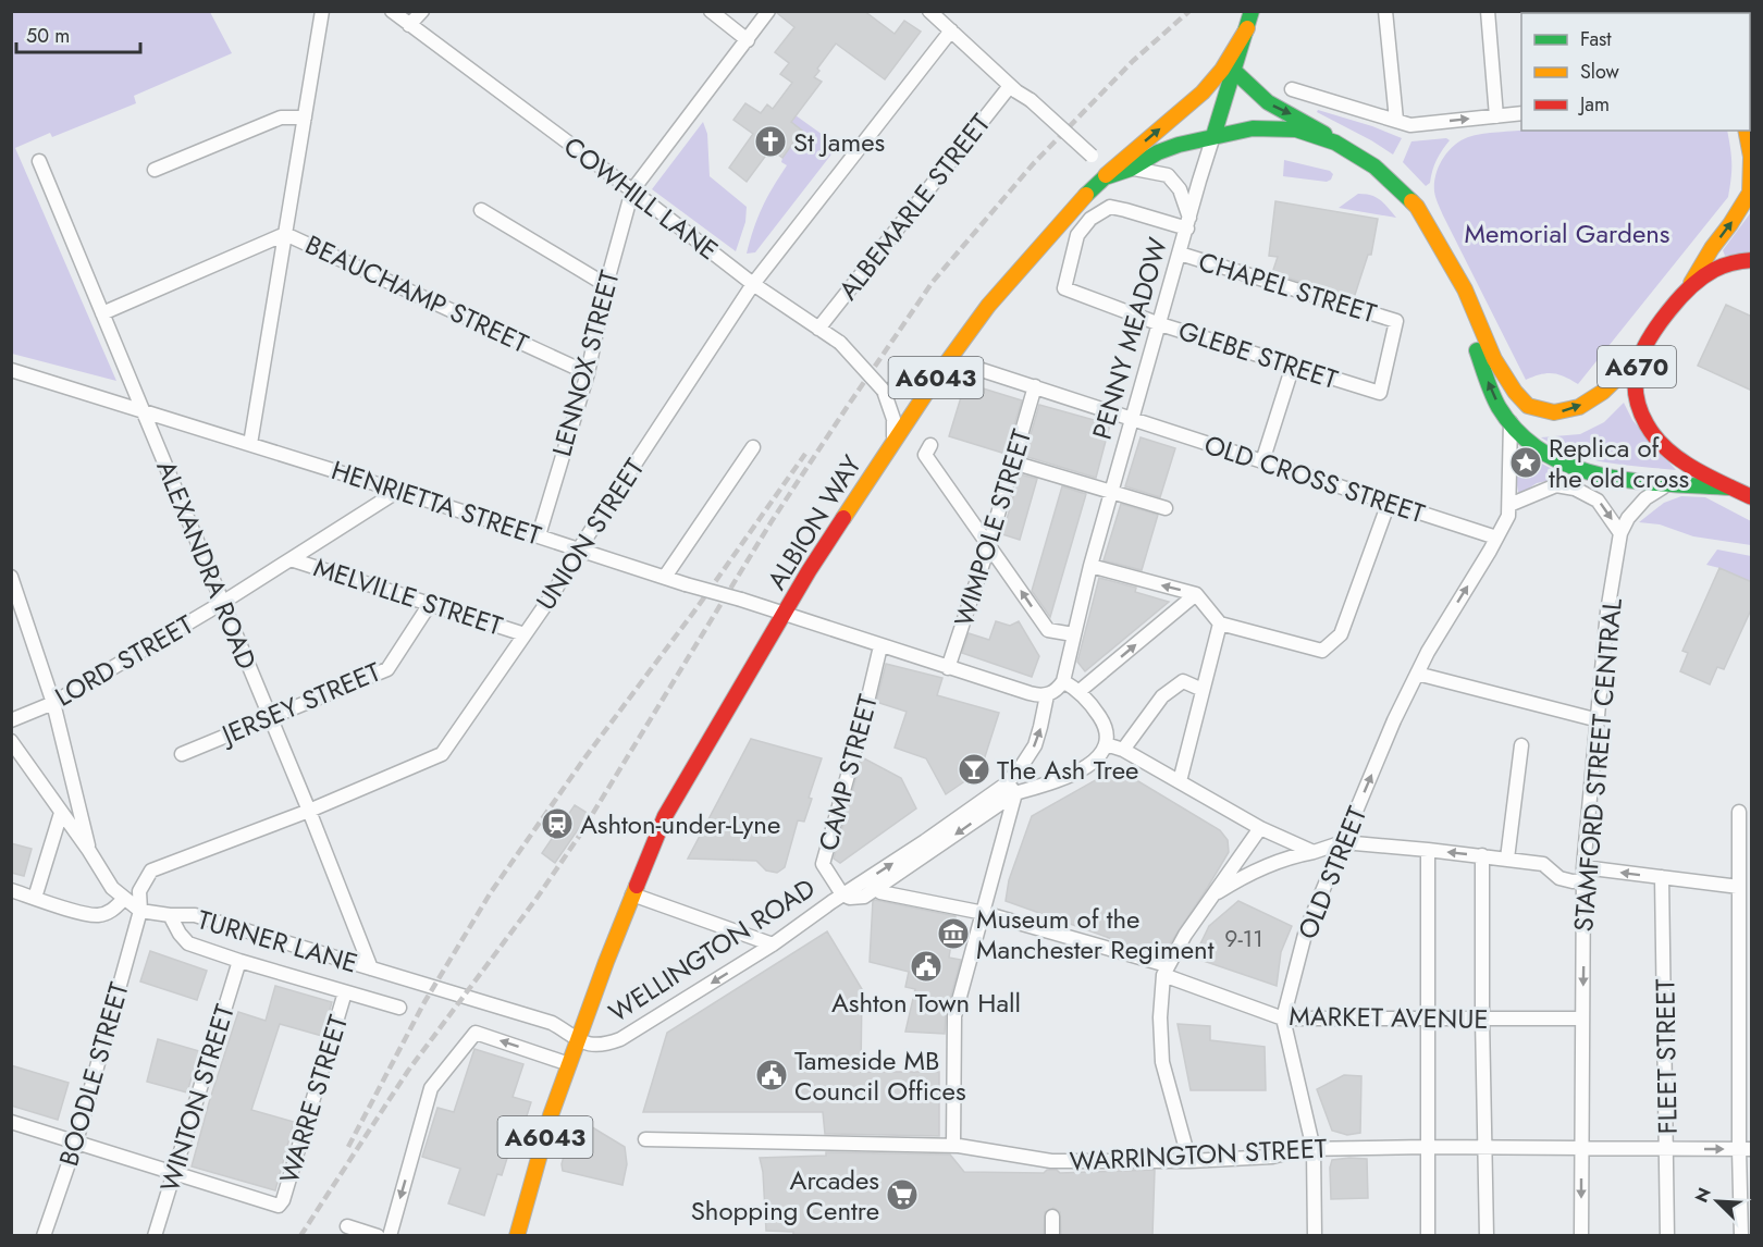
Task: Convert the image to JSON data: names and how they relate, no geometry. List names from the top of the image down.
{
  "streets": {
    "main road": [
      "PENNY MEADOW",
      "A670",
      "A6043",
      "ALBION WAY"
    ],
    "street": [
      "COWHILL LANE",
      "ALBEMARLE STREET",
      "CHAPEL STREET",
      "BEAUCHAMP STREET",
      "GLEBE STREET",
      "LENNOX STREET",
      "OLD CROSS STREET",
      "HENRIETTA STREET",
      "WIMPOLE STREET",
      "UNION STREET",
      "ALEXANDRA ROAD",
      "MELVILLE STREET",
      "LORD STREET",
      "JERSEY STREET",
      "STAMFORD STREET CENTRAL",
      "CAMP STREET",
      "OLD STREET",
      "TURNER LANE",
      "WELLINGTON ROAD",
      "MARKET AVENUE",
      "FLEET STREET",
      "BOODLE STREET",
      "WINTON STREET",
      "WARRE STREET",
      "WARRINGTON STREET"
    ]
  },
  "crossings": [
    ["COWHILL LANE", "ALBEMARLE STREET"],
    ["COWHILL LANE", "LENNOX STREET"],
    ["COWHILL LANE", "ALBION WAY"],
    ["COWHILL LANE", "UNION STREET"],
    ["CHAPEL STREET", "PENNY MEADOW"],
    ["CHAPEL STREET", "GLEBE STREET"],
    ["BEAUCHAMP STREET", "LENNOX STREET"],
    ["BEAUCHAMP STREET", "ALEXANDRA ROAD"],
    ["PENNY MEADOW", "GLEBE STREET"],
    ["PENNY MEADOW", "A670"],
    ["PENNY MEADOW", "OLD CROSS STREET"],
    ["PENNY MEADOW", "ALBION WAY"],
    ["LENNOX STREET", "HENRIETTA STREET"],
    ["A670", "ALBION WAY"],
    ["A670", "STAMFORD STREET CENTRAL"],
    ["A6043", "ALBION WAY"],
    ["A6043", "TURNER LANE"],
    ["A6043", "WELLINGTON ROAD"],
    ["OLD CROSS STREET", "WIMPOLE STREET"],
    ["OLD CROSS STREET", "OLD STREET"],
    ["HENRIETTA STREET", "ALBION WAY"],
    ["HENRIETTA STREET", "WIMPOLE STREET"],
    ["HENRIETTA STREET", "UNION STREET"],
    ["HENRIETTA STREET", "ALEXANDRA ROAD"],
    ["HENRIETTA STREET", "LORD STREET"],
    ["HENRIETTA STREET", "CAMP STREET"],
    ["HENRIETTA STREET", "WELLINGTON ROAD"],
    ["ALBION WAY", "TURNER LANE"],
    ["ALBION WAY", "WELLINGTON ROAD"],
    ["UNION STREET", "ALEXANDRA ROAD"],
    ["UNION STREET", "MELVILLE STREET"],
    ["UNION STREET", "TURNER LANE"],
    ["UNION STREET", "BOODLE STREET"],
    ["ALEXANDRA ROAD", "LORD STREET"],
    ["ALEXANDRA ROAD", "JERSEY STREET"],
    ["ALEXANDRA ROAD", "TURNER LANE"],
    ["MELVILLE STREET", "LORD STREET"],
    ["MELVILLE STREET", "JERSEY STREET"],
    ["STAMFORD STREET CENTRAL", "MARKET AVENUE"],
    ["STAMFORD STREET CENTRAL", "WARRINGTON STREET"],
    ["CAMP STREET", "WELLINGTON ROAD"],
    ["OLD STREET", "MARKET AVENUE"],
    ["OLD STREET", "WARRINGTON STREET"],
    ["TURNER LANE", "WELLINGTON ROAD"],
    ["TURNER LANE", "BOODLE STREET"],
    ["WELLINGTON ROAD", "MARKET AVENUE"],
    ["FLEET STREET", "WARRINGTON STREET"],
    ["WINTON STREET", "WARRE STREET"]
  ],
  "one_way": ["OLD STREET"],
  "parks": ["Memorial Gardens"],
  "places": {
    "church": ["St James"],
    "place": ["Replica of the old cross"],
    "bar": ["The Ash Tree"],
    "station": ["Ashton-under-Lyne"],
    "museum": ["Museum of the Manchester Regiment"],
    "public building": ["Ashton Town Hall", "Tameside MB Council Offices"],
    "supermarket": ["Arcades Shopping Centre"]
  },
  "house_numbers": ["9-11"],
  "legend": ["Fast", "Slow", "Jam"],
  "scale_bar": "50 m",
  "north": "top left"
}
